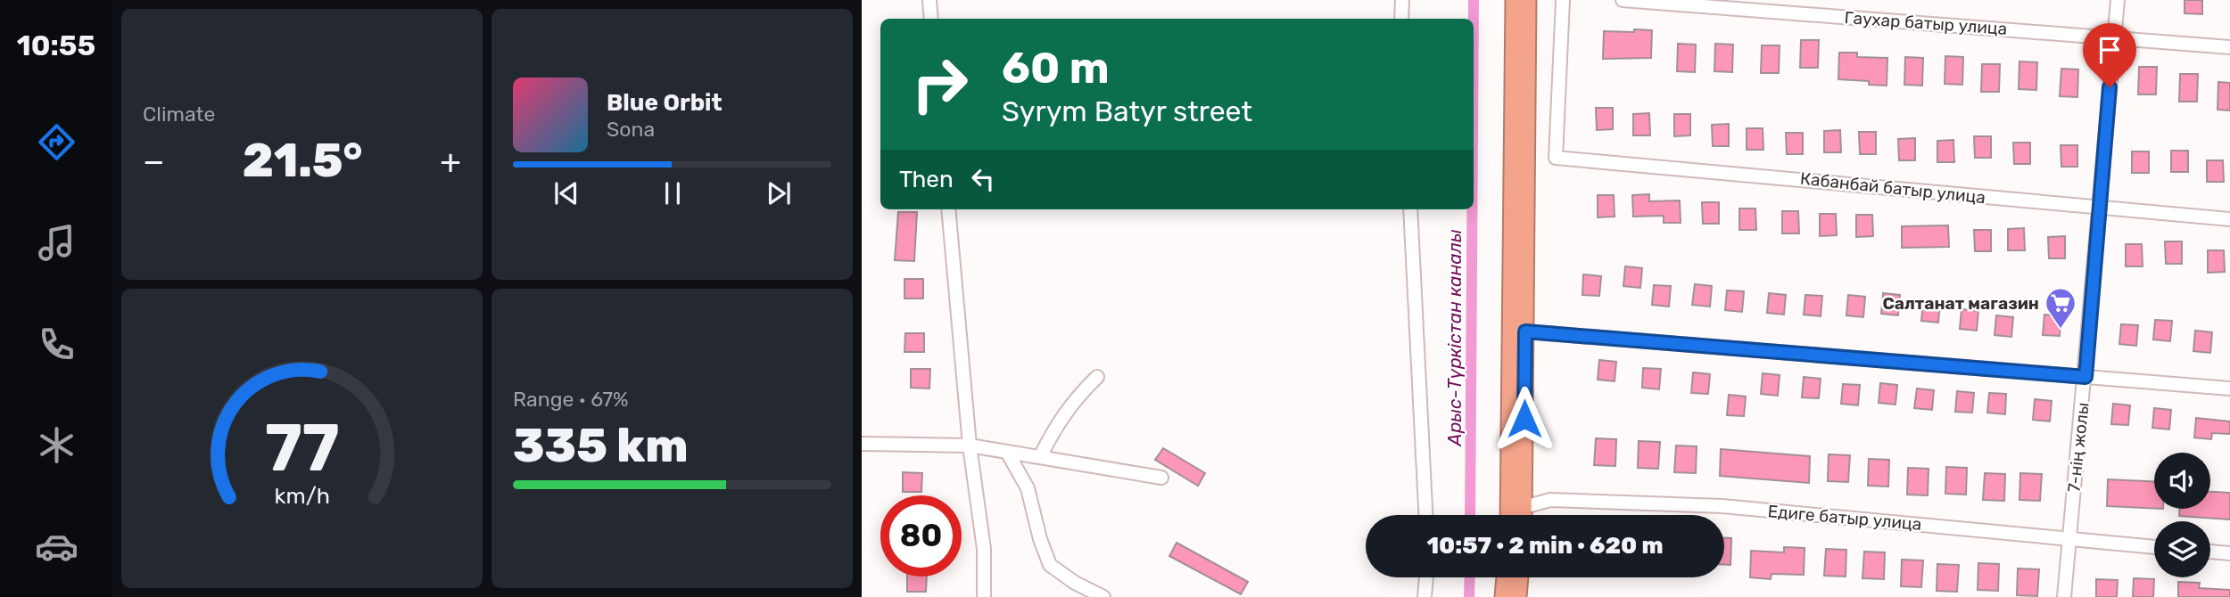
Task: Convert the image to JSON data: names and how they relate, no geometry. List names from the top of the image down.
{
  "streets": {
    "street": [
      "Гаухар батыр улица",
      "Кабанбай батыр улица",
      "7-нің жолы",
      "Едиге батыр улица"
    ]
  },
  "crossings": [
    ["Гаухар батыр улица", "7-нің жолы"],
    ["Кабанбай батыр улица", "7-нің жолы"],
    ["7-нің жолы", "Едиге батыр улица"]
  ],
  "water": ["Арыс-Түркістан каналы"],
  "places": {
    "supermarket": ["Салтанат магазин"]
  },
  "page": {
    "tabs": "10:55",
    "tile": [
      "Climate",
      ["Range · 67%", "335 km"]
    ],
    "turn": ["60 m", "Syrym Batyr street"],
    "song": ["Blue Orbit", "Sona"],
    "heat": ["−", "21.5°", "+"],
    "then": "Then",
    "limit": "80",
    "trip": "10:57 · 2 min · 620 m",
    "gauge": ["77", "km/h"]
  }
}
